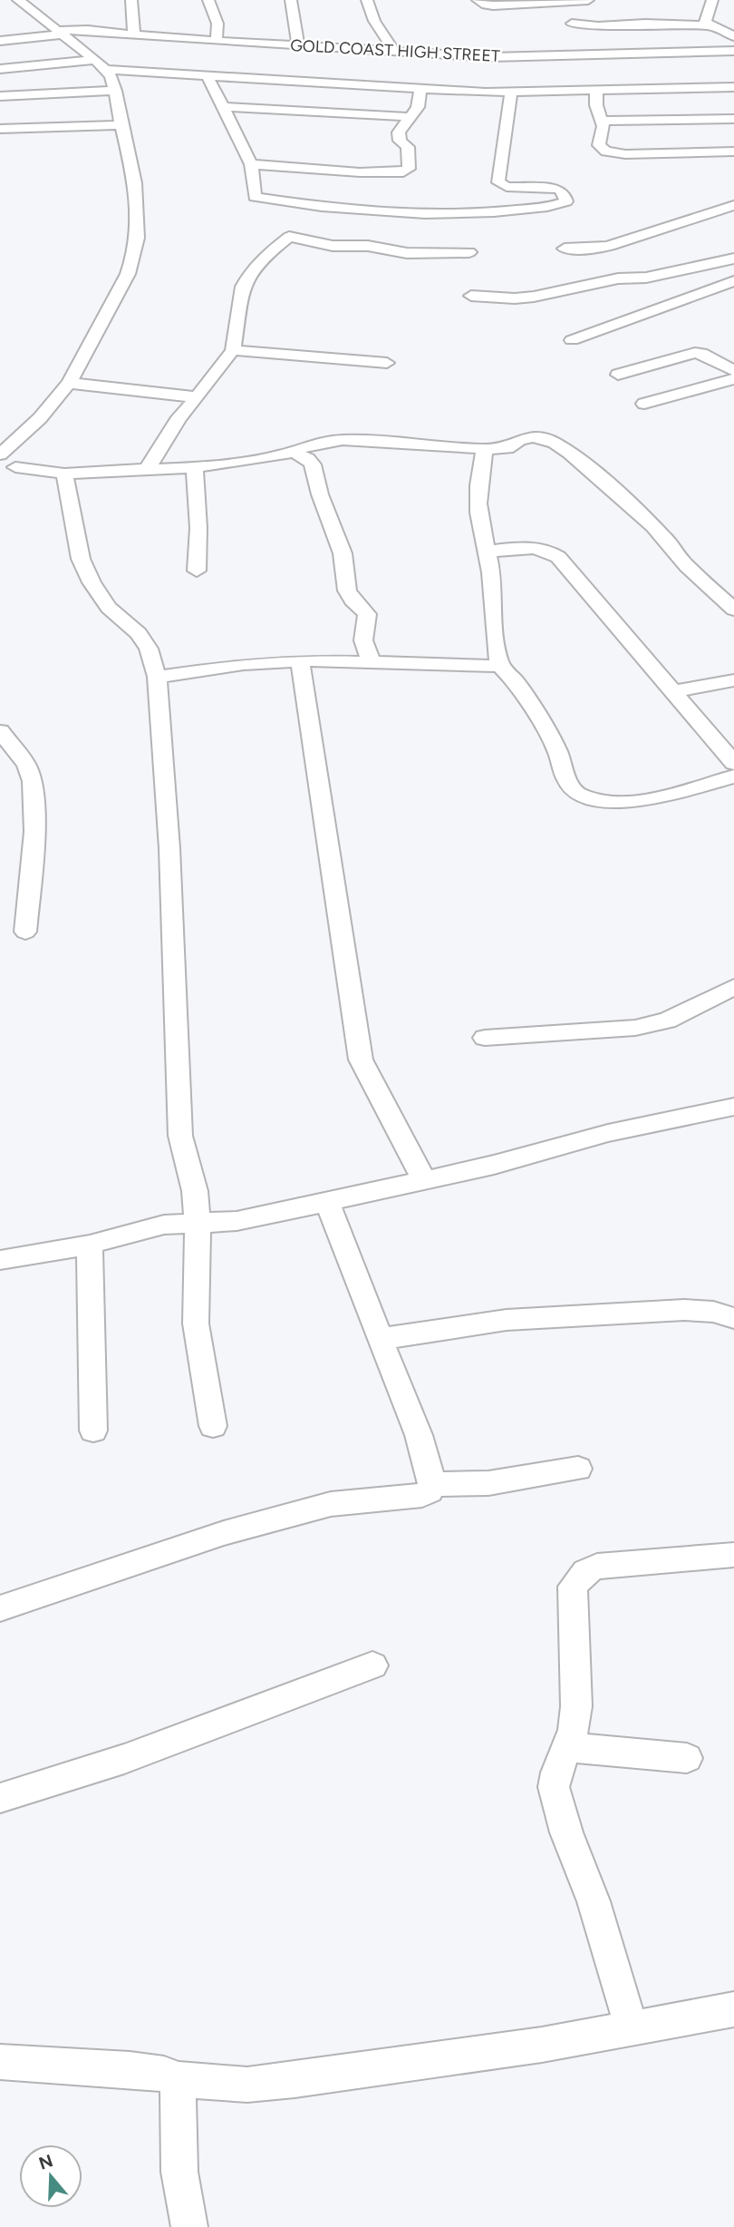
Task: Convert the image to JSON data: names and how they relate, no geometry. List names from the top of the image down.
{
  "streets": {
    "street": ["GOLD COAST HIGH STREET"]
  },
  "north": "top"
}
